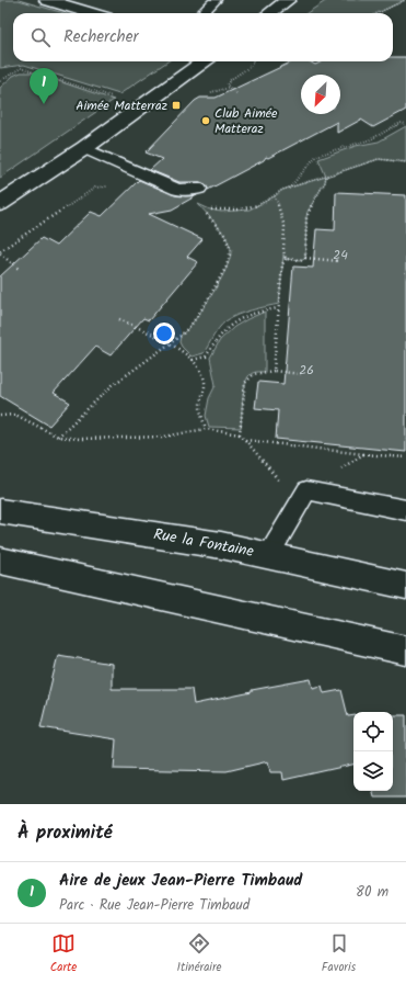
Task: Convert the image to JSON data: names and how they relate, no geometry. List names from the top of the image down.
{
  "streets": {
    "street": ["Rue la Fontaine"]
  },
  "places": {
    "transit": ["Aimée Matterraz"],
    "other": ["Club Aimée Matteraz"]
  },
  "house_numbers": ["24", "26"],
  "north": "bottom left",
  "page": {
    "search": "Rechercher",
    "pins": "1",
    "heading": "À proximité",
    "list": [
      {
        "mark": "1",
        "name": "Aire de jeux Jean-Pierre Timbaud",
        "note": "Parc · Rue Jean-Pierre Timbaud",
        "value": "80 m"
      }
    ],
    "nav": ["Carte", "Itinéraire", "Favoris"]
  }
}
